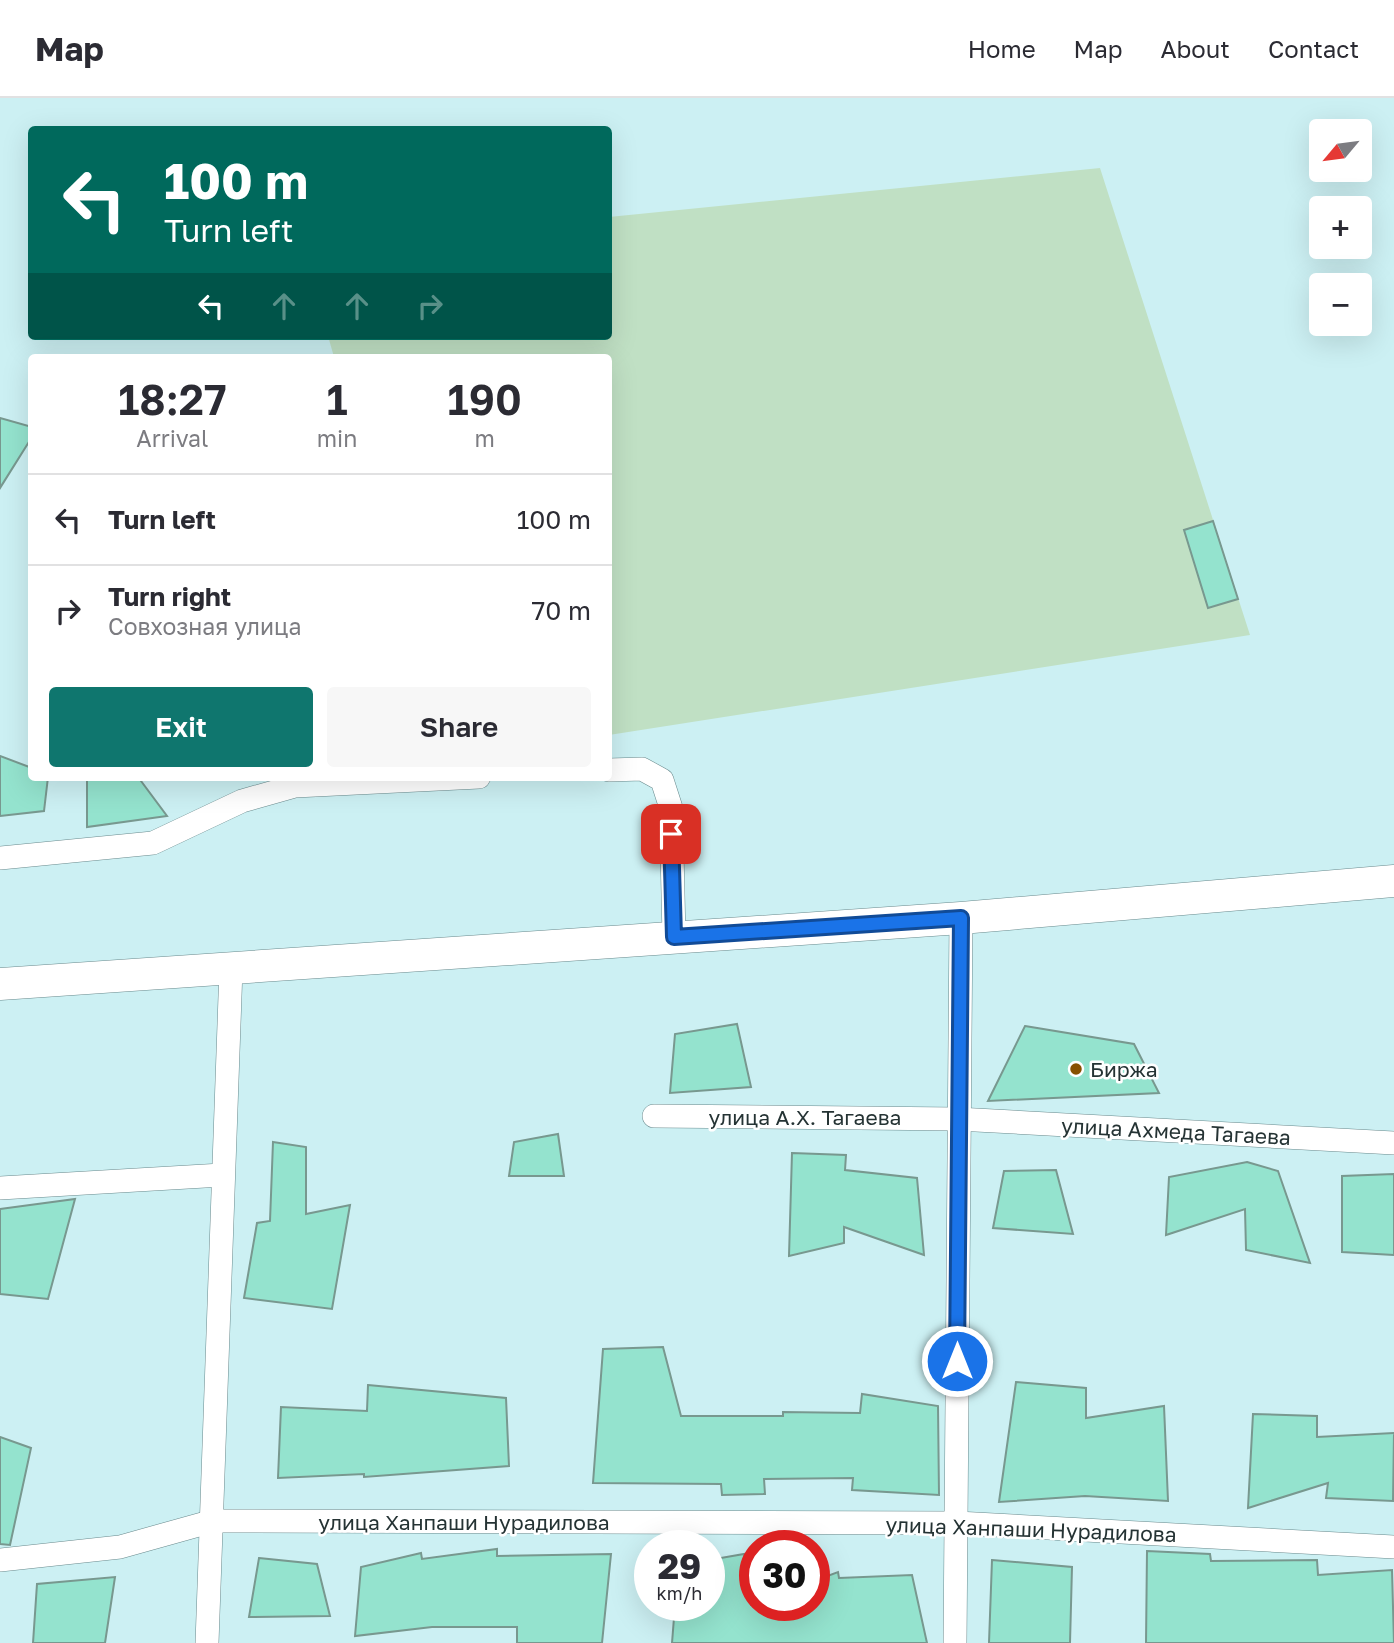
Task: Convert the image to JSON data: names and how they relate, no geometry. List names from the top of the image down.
{
  "streets": {
    "street": ["улица А.Х. Тагаева", "улица Ахмеда Тагаева", "улица Ханпаши Нурадилова"]
  },
  "crossings": [
    ["улица А.Х. Тагаева", "улица Ахмеда Тагаева"]
  ],
  "places": ["Биржа"],
  "north": "bottom left",
  "page": {
    "header": "Map",
    "nav": [
      "Home",
      "Map",
      "About",
      "Contact"
    ],
    "map_buttons": ["+", "−"],
    "turn": ["100 m", "Turn left"],
    "eta": [
      "18:27",
      "Arrival",
      "1",
      "min",
      "190",
      "m"
    ],
    "list": [
      {
        "name": "Turn left",
        "value": "100 m"
      },
      {
        "name": "Turn right",
        "note": "Совхозная улица",
        "value": "70 m"
      }
    ],
    "buttons": ["Exit", "Share"],
    "speed": "29 km/h",
    "limit": "30"
  }
}
